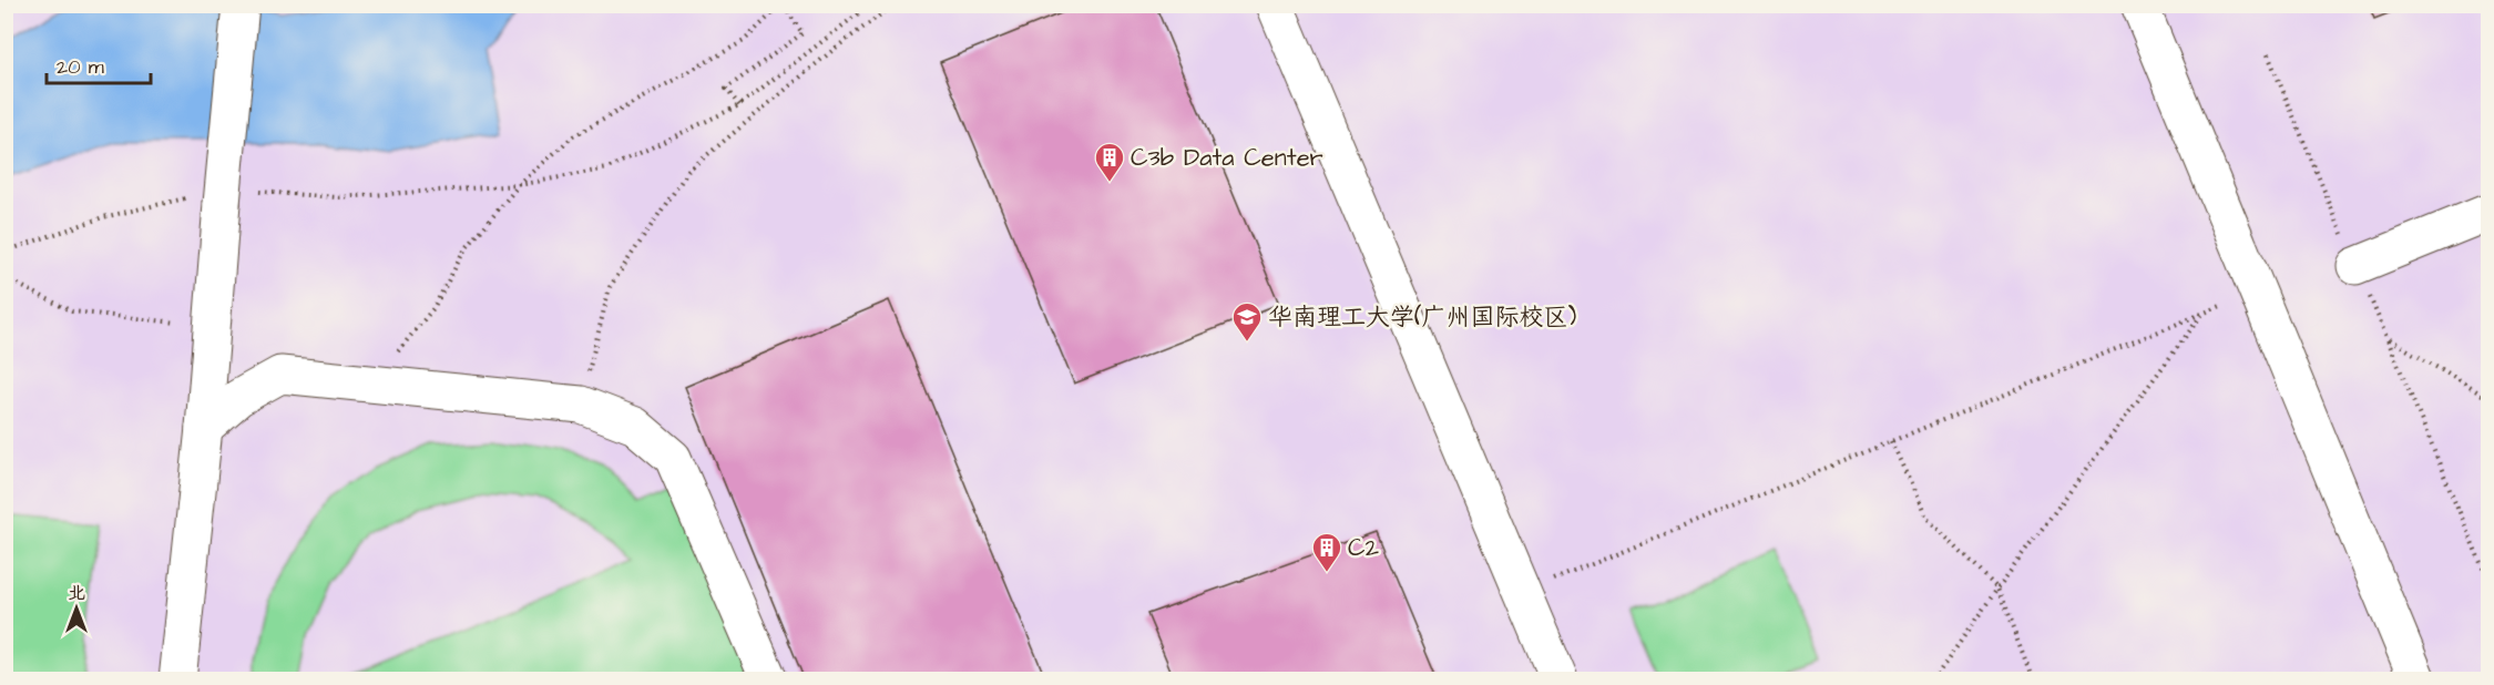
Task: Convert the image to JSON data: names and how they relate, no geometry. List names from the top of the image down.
{
  "places": {
    "building": ["C3b Data Center", "C2"],
    "school or university": ["华南理工大学(广州国际校区)"]
  },
  "scale_bar": "20 m",
  "north": "top"
}
